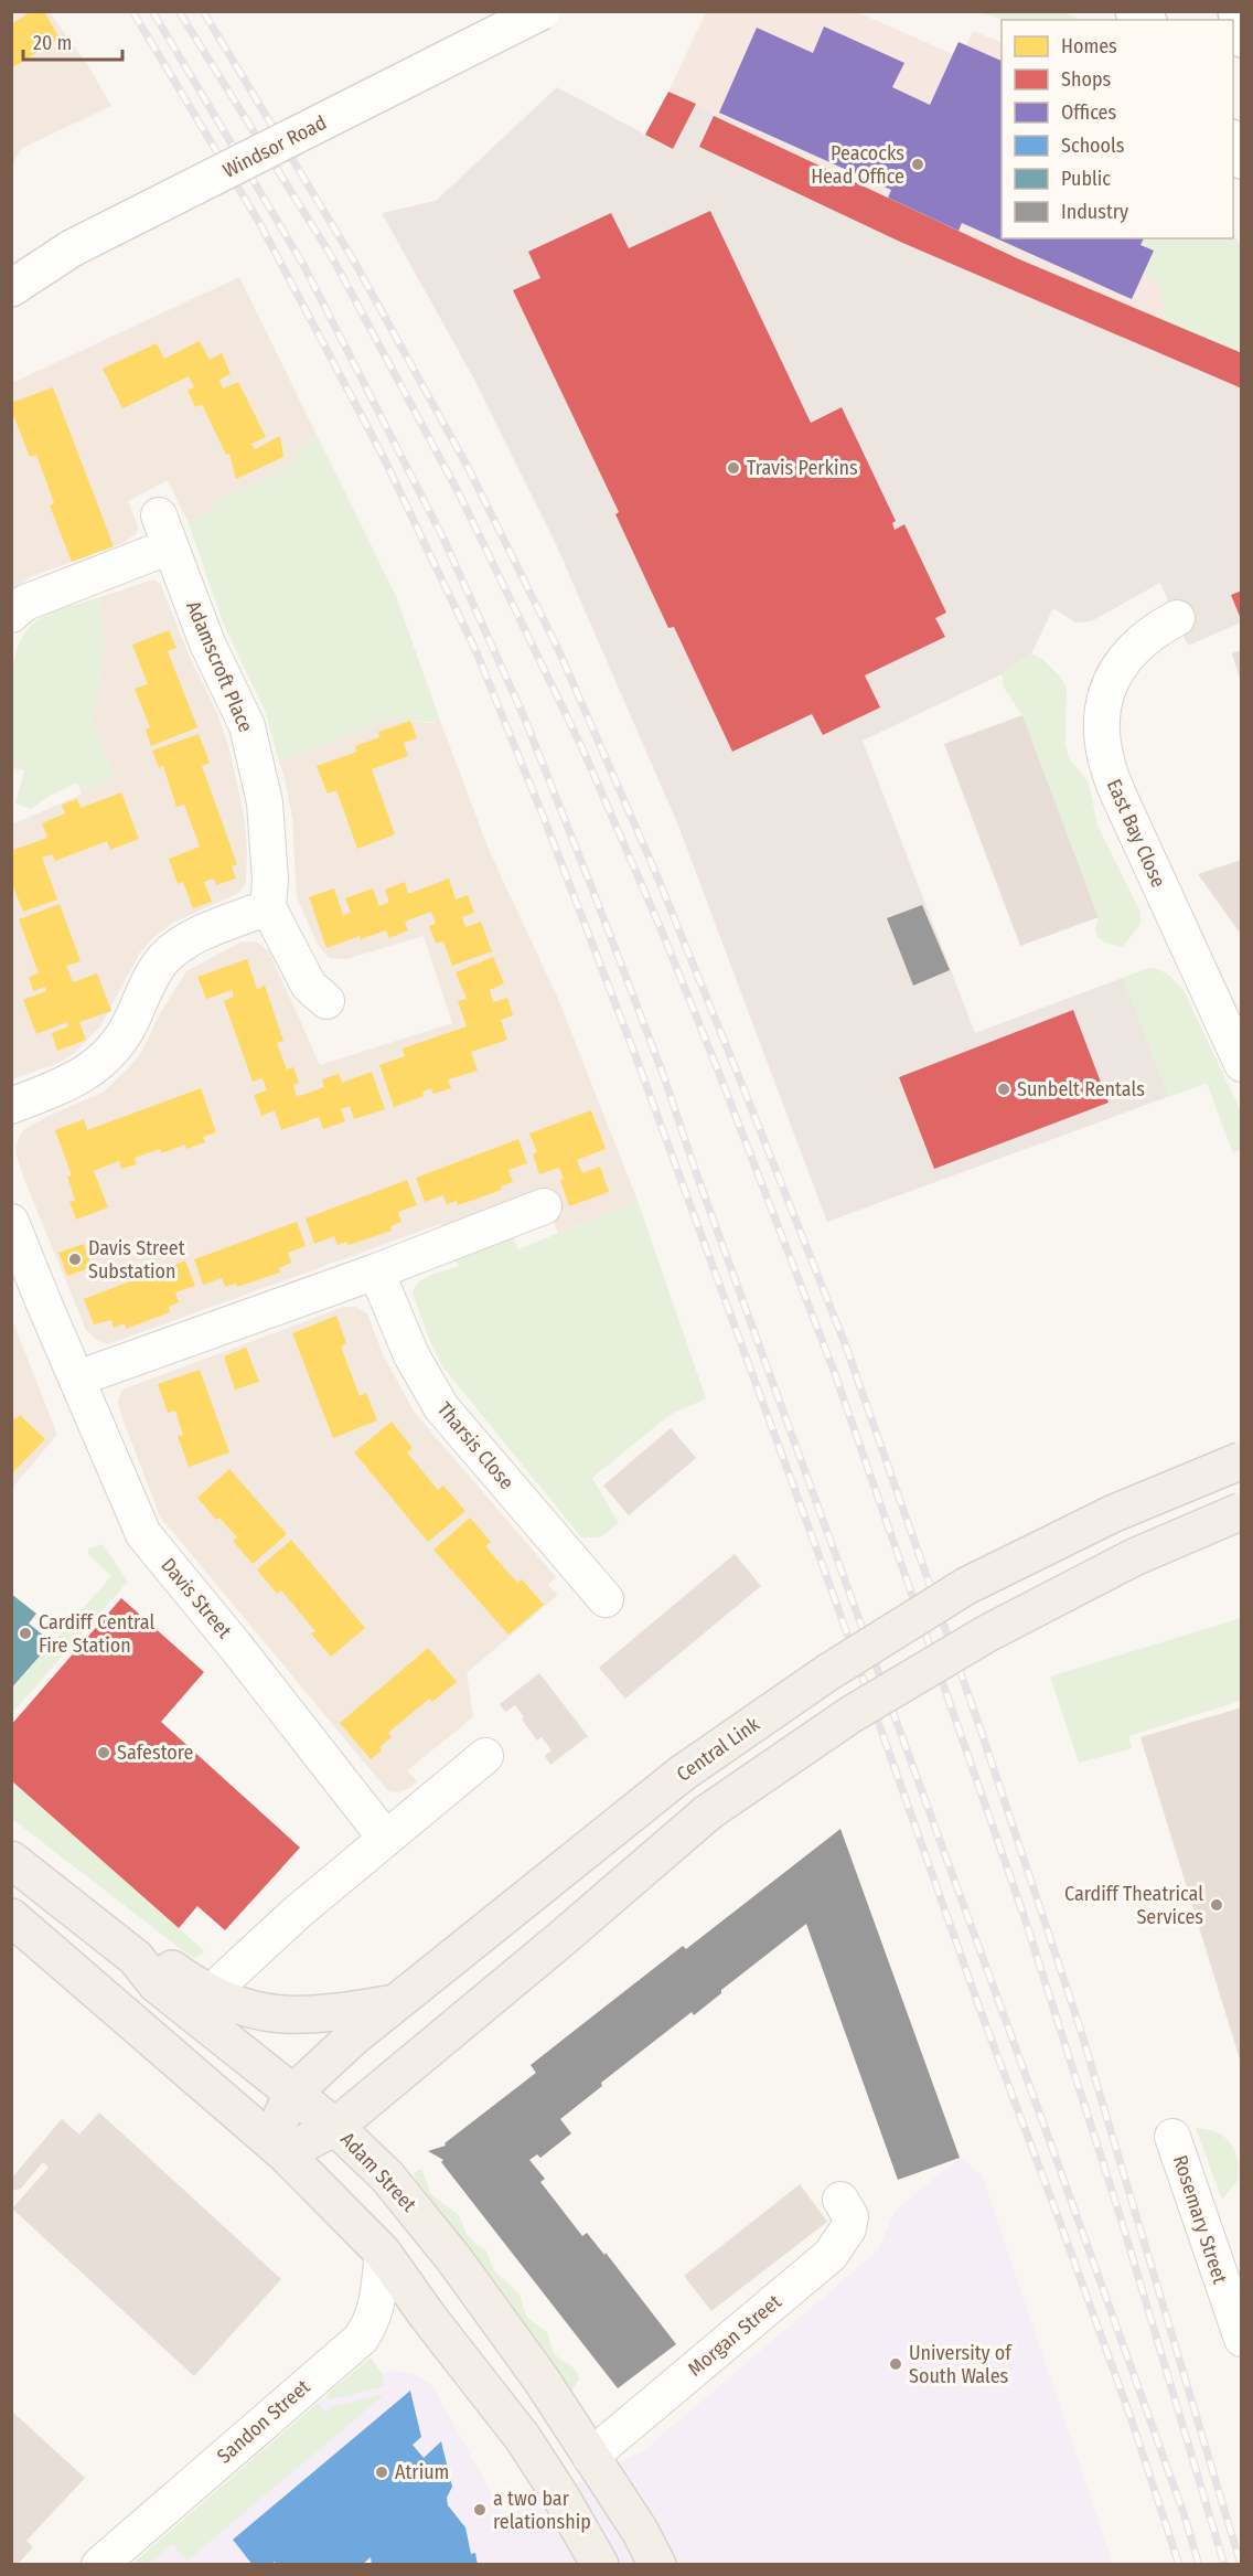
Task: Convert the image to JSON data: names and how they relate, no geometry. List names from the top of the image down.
{
  "streets": {
    "main road": ["Central Link", "Adam Street"],
    "street": [
      "Windsor Road",
      "Adamscroft Place",
      "East Bay Close",
      "Tharsis Close",
      "Davis Street",
      "Rosemary Street",
      "Morgan Street",
      "Sandon Street"
    ]
  },
  "crossings": [
    ["Central Link", "Adam Street"],
    ["Adam Street", "Morgan Street"]
  ],
  "places": [
    "Peacocks Head Office",
    "Travis Perkins",
    "Sunbelt Rentals",
    "Davis Street Substation",
    "Cardiff Central Fire Station",
    "Safestore",
    "Cardiff Theatrical Services",
    "University of South Wales",
    "Atrium",
    "a two bar relationship"
  ],
  "legend": [
    "Homes",
    "Shops",
    "Offices",
    "Schools",
    "Public",
    "Industry"
  ],
  "scale_bar": "20 m"
}
